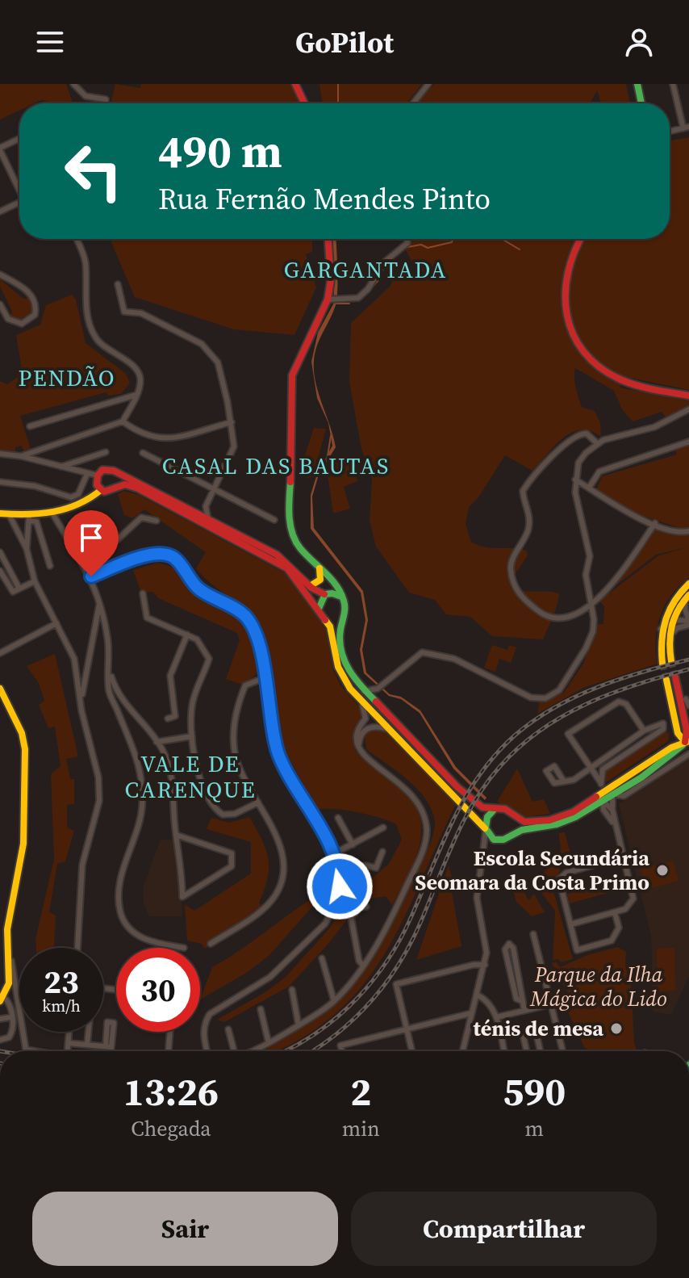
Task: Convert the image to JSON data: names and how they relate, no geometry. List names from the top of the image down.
{
  "districts": [
    "GARGANTADA",
    "PENDÃO",
    "CASAL DAS BAUTAS",
    "VALE DE CARENQUE"
  ],
  "parks": ["Parque da Ilha Mágica do Lido"],
  "places": ["Escola Secundária Seomara da Costa Primo", "ténis de mesa"],
  "page": {
    "header": "GoPilot",
    "turn": ["490 m", "Rua Fernão Mendes Pinto"],
    "speed": "23 km/h",
    "limit": "30",
    "eta": [
      "13:26",
      "Chegada",
      "2",
      "min",
      "590",
      "m"
    ],
    "buttons": ["Sair", "Compartilhar"]
  }
}
